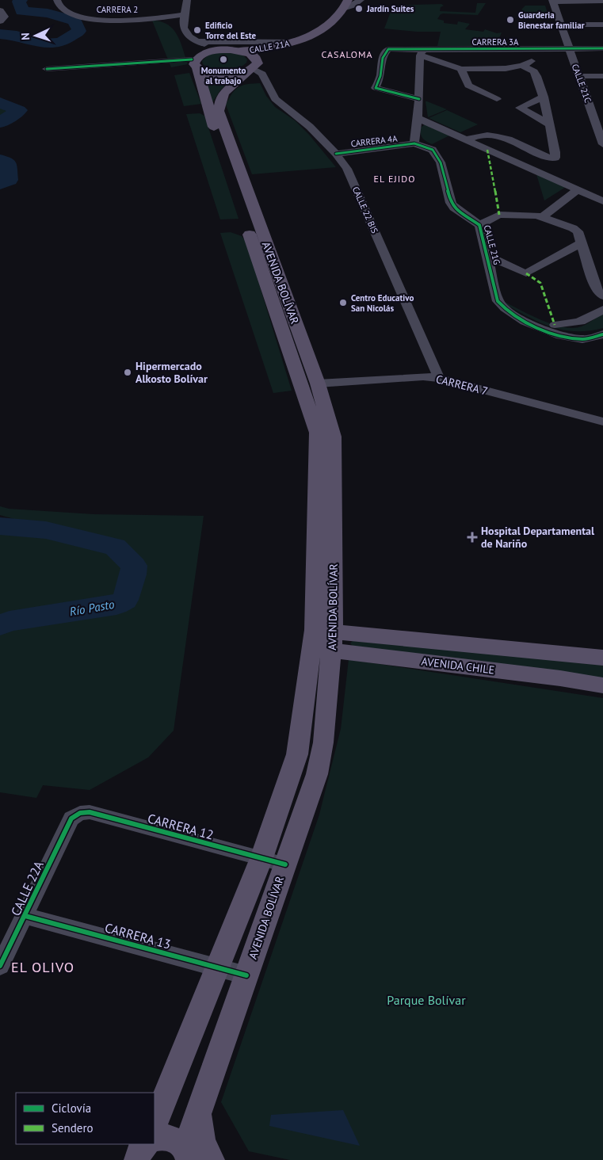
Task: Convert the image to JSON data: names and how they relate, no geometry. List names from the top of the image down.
{
  "streets": {
    "main road": ["CALLE 21A", "AVENIDA BOLÍVAR", "AVENIDA CHILE"],
    "street": [
      "CARRERA 2",
      "CARRERA 3A",
      "CALLE 21C",
      "CARRERA 4A",
      "CALLE 22 BIS",
      "CALLE 21G",
      "CARRERA 7",
      "CARRERA 12",
      "CALLE 22A",
      "CARRERA 13"
    ]
  },
  "crossings": [
    ["CARRERA 3A", "CALLE 21C"],
    ["CALLE 21A", "CALLE 22 BIS"],
    ["CALLE 21A", "AVENIDA BOLÍVAR"],
    ["CARRERA 4A", "CALLE 22 BIS"],
    ["CARRERA 4A", "CALLE 21G"],
    ["CALLE 22 BIS", "AVENIDA BOLÍVAR"],
    ["CALLE 22 BIS", "CARRERA 7"],
    ["AVENIDA BOLÍVAR", "CARRERA 7"],
    ["AVENIDA BOLÍVAR", "AVENIDA CHILE"],
    ["AVENIDA BOLÍVAR", "CARRERA 12"],
    ["AVENIDA BOLÍVAR", "CARRERA 13"],
    ["CARRERA 12", "CALLE 22A"],
    ["CALLE 22A", "CARRERA 13"]
  ],
  "districts": ["CASALOMA", "EL EJIDO", "EL OLIVO"],
  "water": ["Río Pasto"],
  "parks": ["Parque Bolívar"],
  "places": {
    "other": [
      "Jardín Suites",
      "Guarderia Bienestar familiar",
      "Edificio Torre del Este",
      "Monumento al trabajo",
      "Centro Educativo San Nicolás",
      "Hipermercado Alkosto Bolívar"
    ],
    "health": ["Hospital Departamental de Nariño"]
  },
  "legend": ["Ciclovía", "Sendero"],
  "north": "left"
}
